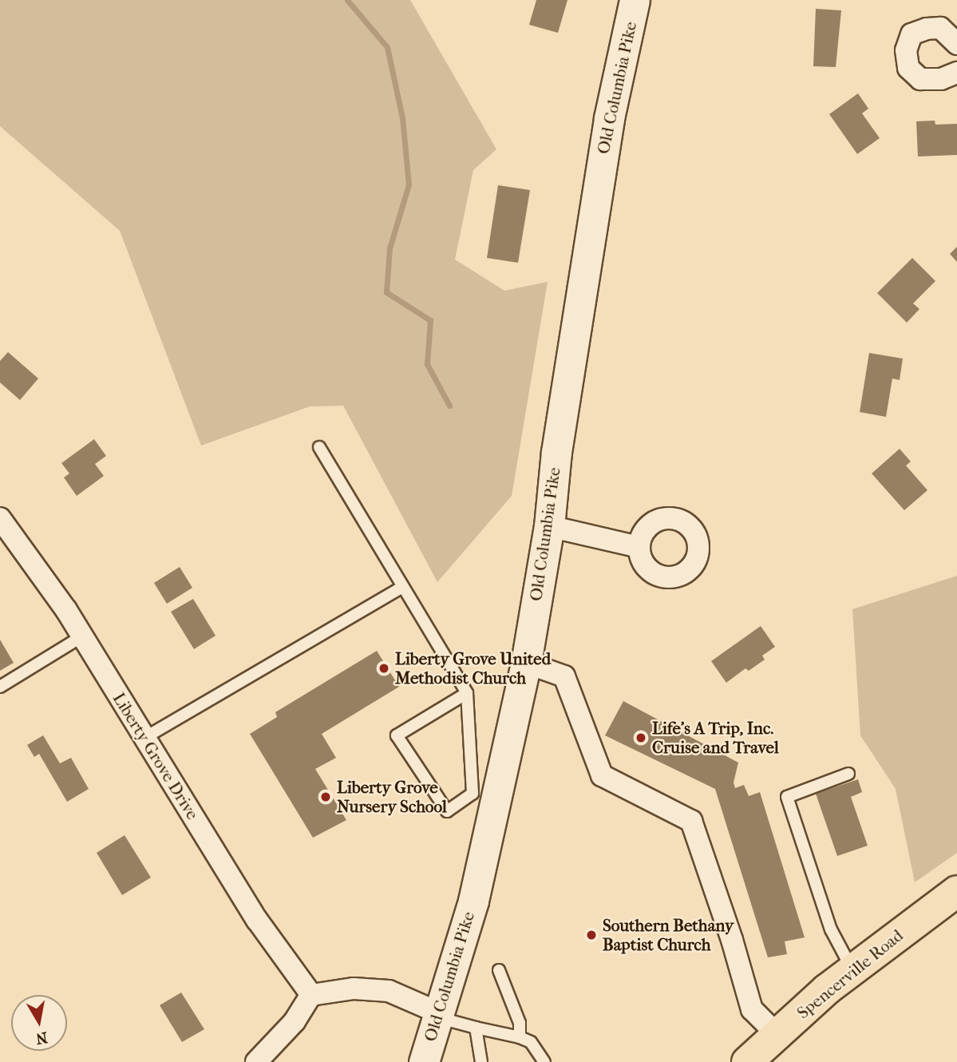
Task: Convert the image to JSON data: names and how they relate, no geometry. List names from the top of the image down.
{
  "streets": {
    "main road": ["Old Columbia Pike", "Spencerville Road"],
    "street": ["Liberty Grove Drive"]
  },
  "places": [
    "Liberty Grove United Methodist Church",
    "Life's A Trip, Inc. Cruise and Travel",
    "Liberty Grove Nursery School",
    "Southern Bethany Baptist Church"
  ],
  "north": "bottom"
}
